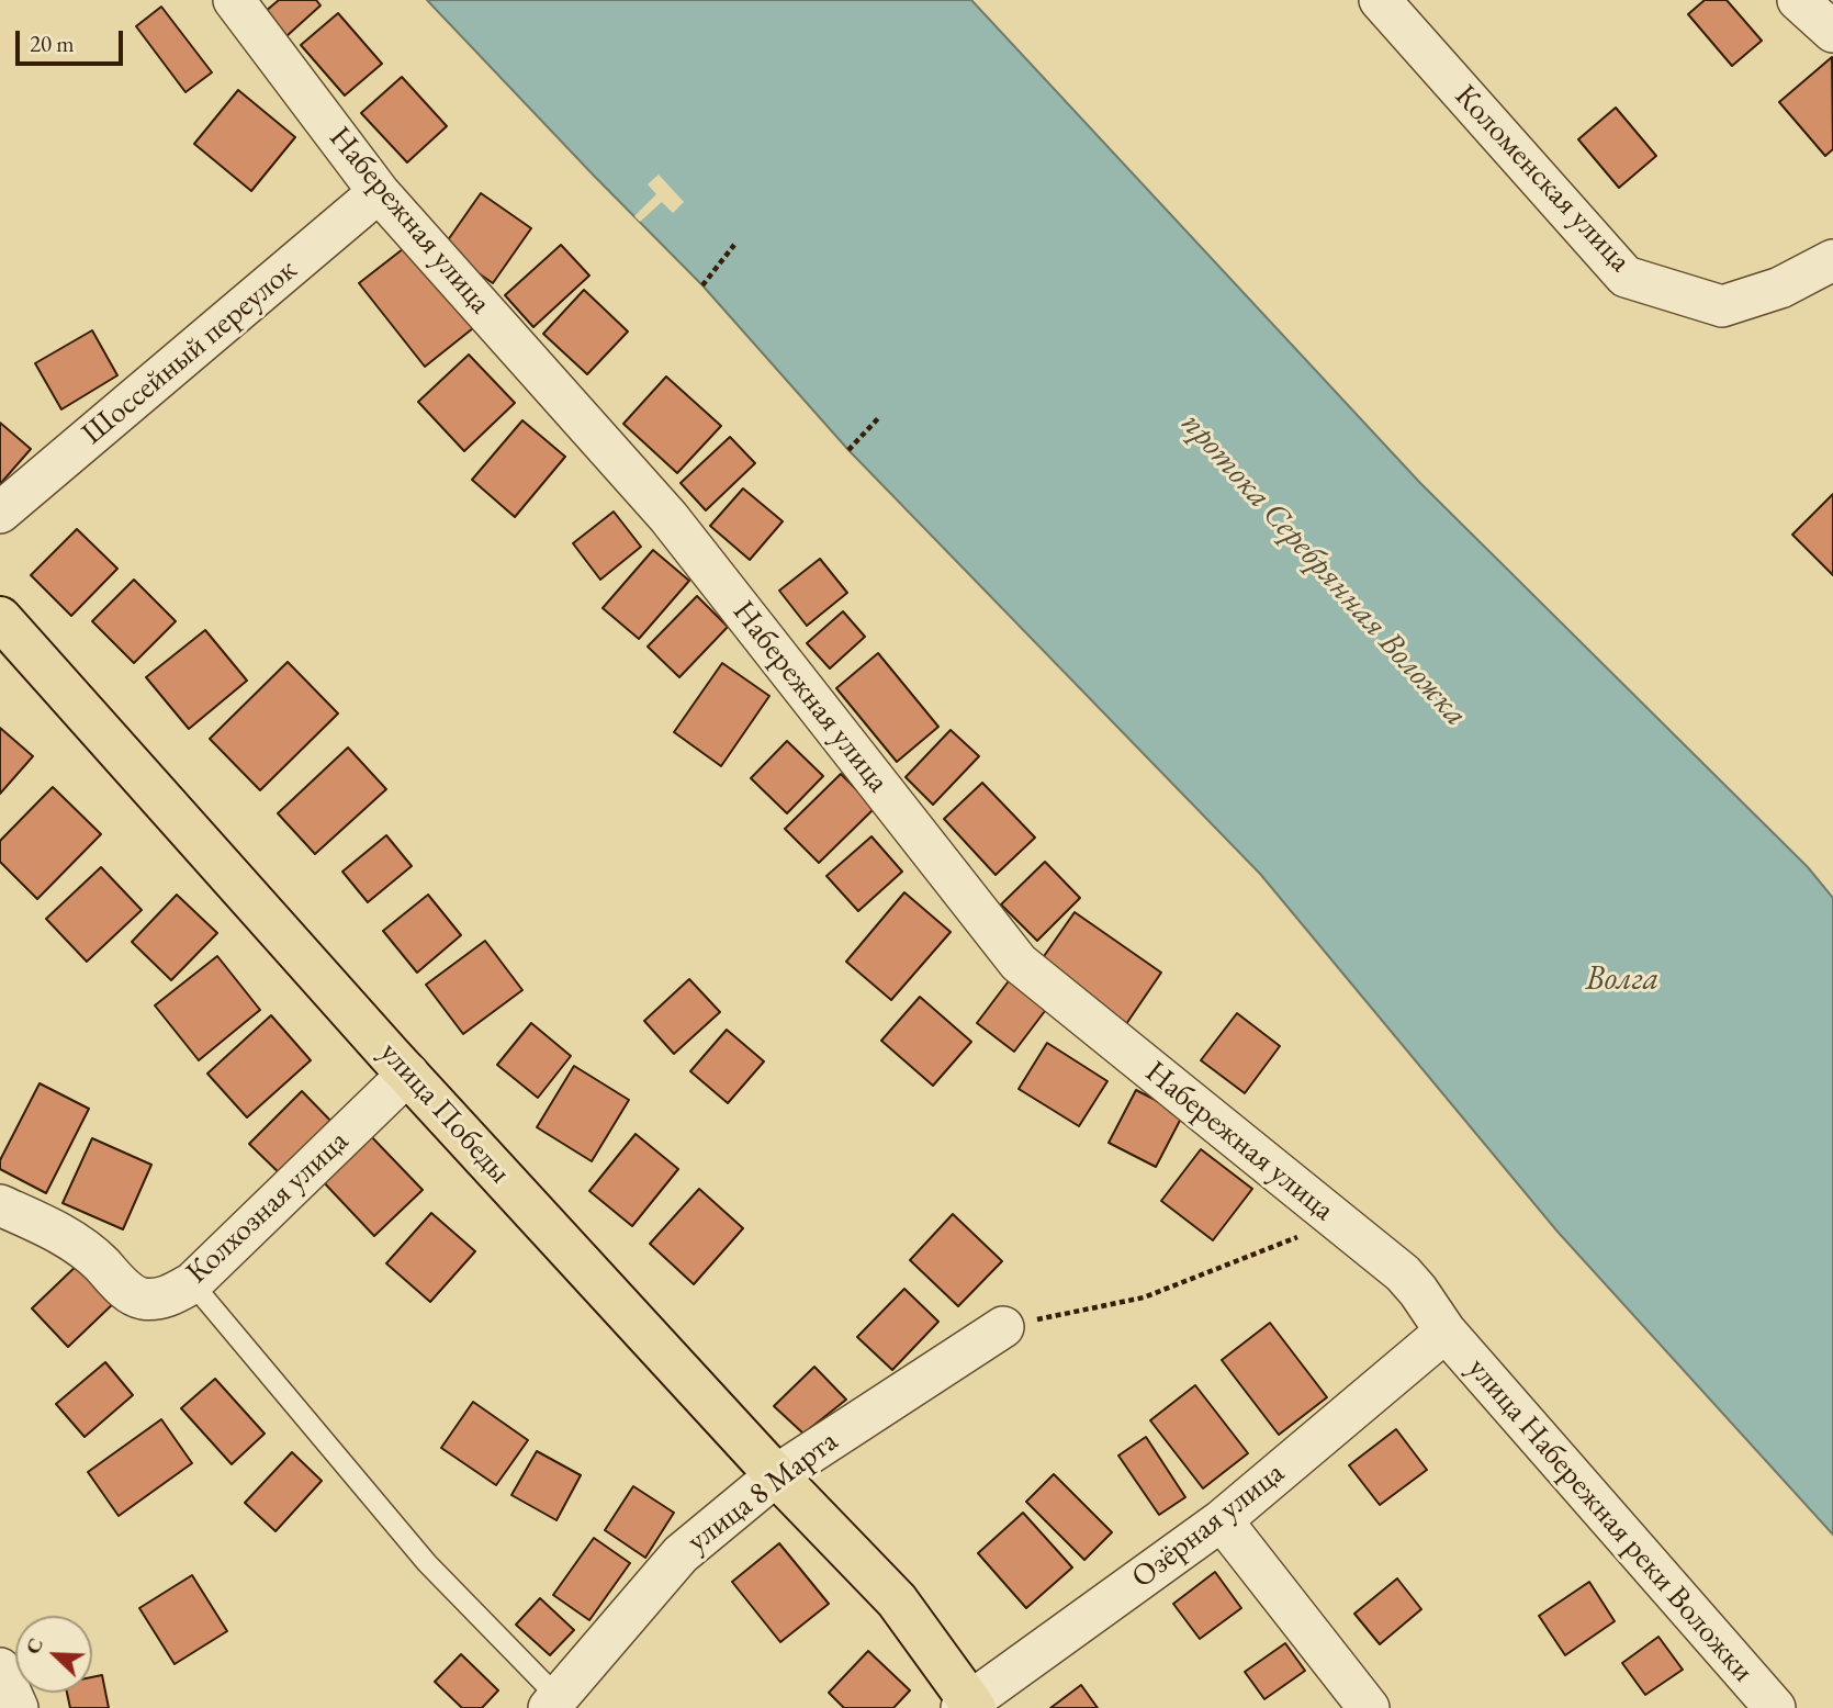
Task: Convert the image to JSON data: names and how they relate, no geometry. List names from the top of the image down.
{
  "streets": {
    "main road": ["улица Победы"],
    "street": [
      "Коломенская улица",
      "Набережная улица",
      "Шоссейный переулок",
      "Колхозная улица",
      "улица 8 Марта",
      "улица Набережная реки Воложки",
      "Озёрная улица"
    ]
  },
  "crossings": [
    ["Набережная улица", "Шоссейный переулок"],
    ["Набережная улица", "улица Набережная реки Воложки"],
    ["Набережная улица", "Озёрная улица"],
    ["улица Победы", "Колхозная улица"],
    ["улица Победы", "улица 8 Марта"],
    ["улица Победы", "Озёрная улица"],
    ["Колхозная улица", "улица 8 Марта"],
    ["улица Набережная реки Воложки", "Озёрная улица"]
  ],
  "water": ["протока Серебрянная Воложка", "Волга"],
  "scale_bar": "20 m",
  "north": "top left"
}
